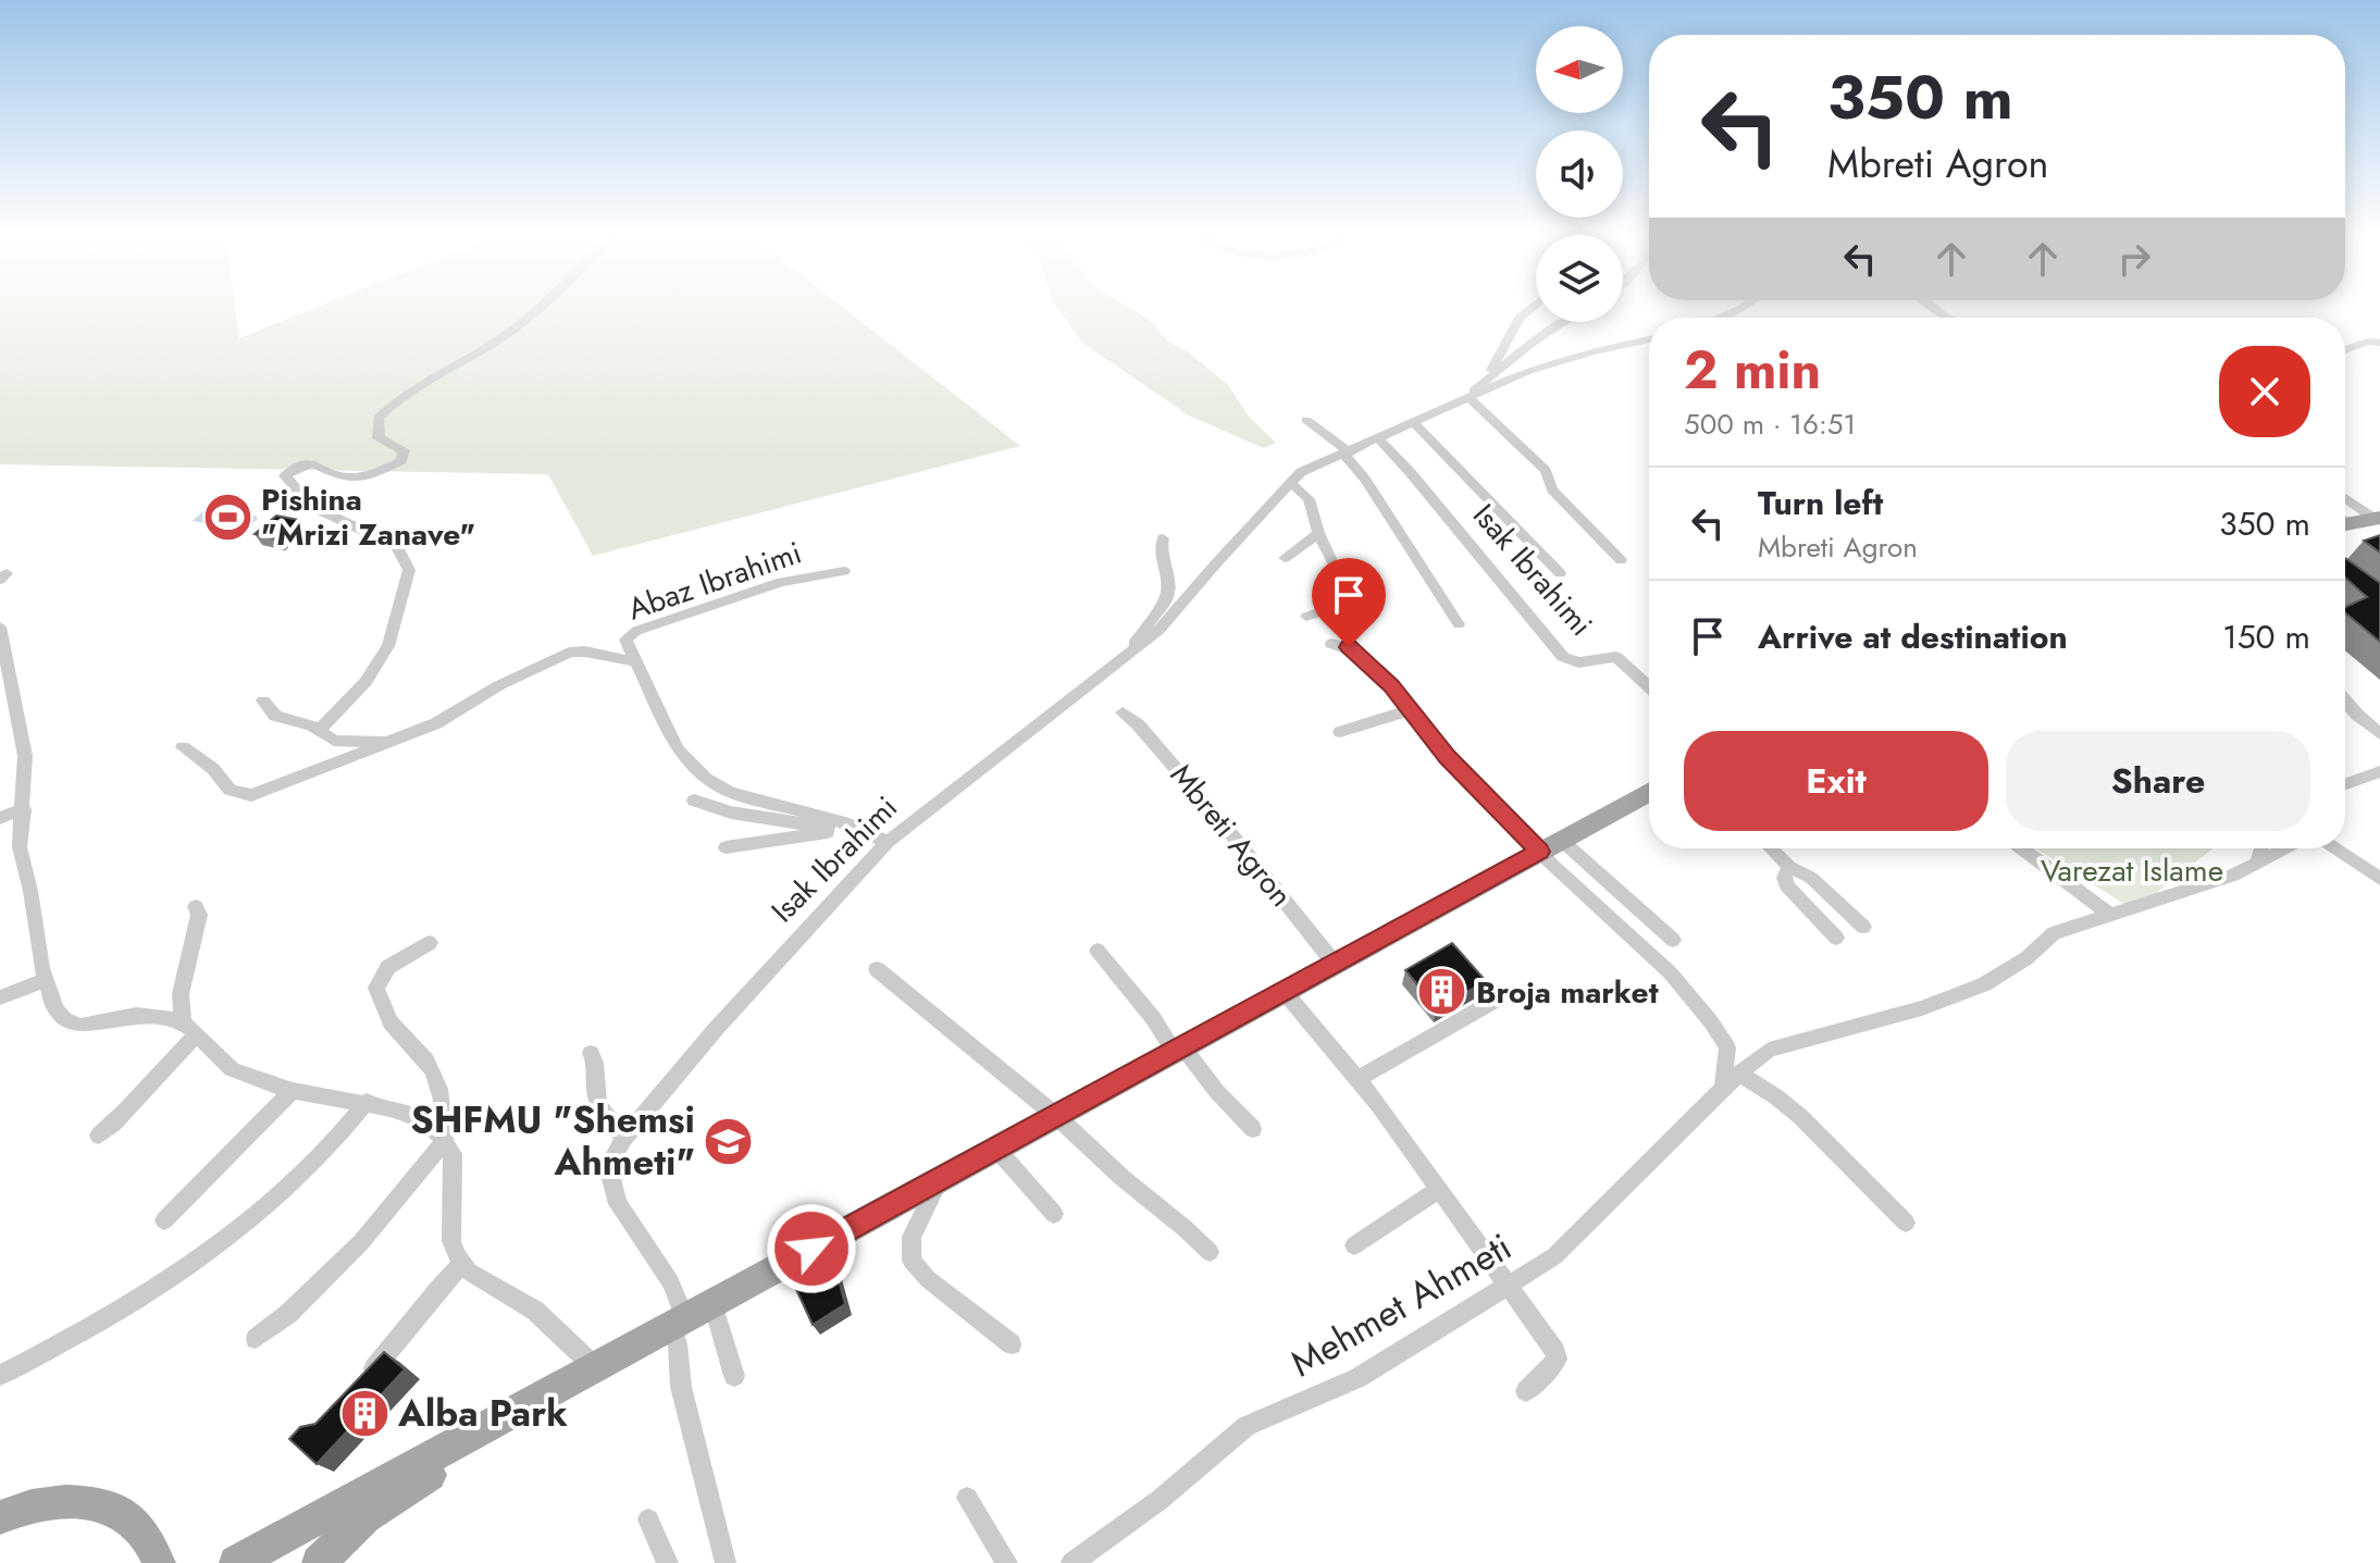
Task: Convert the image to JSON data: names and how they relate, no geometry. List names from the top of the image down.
{
  "streets": {
    "street": [
      "Isak Ibrahimi",
      "Abaz Ibrahimi",
      "Mbreti Agron",
      "Mehmet Ahmeti"
    ]
  },
  "crossings": [
    ["Isak Ibrahimi", "Abaz Ibrahimi"]
  ],
  "parks": ["Varezat Islame"],
  "places": {
    "sports": ["Pishina \"Mrizi Zanave\""],
    "building": ["Broja market", "Alba Park"],
    "school or university": ["SHFMU \"Shemsi Ahmeti\""]
  },
  "north": "left",
  "page": {
    "turn": ["350 m", "Mbreti Agron"],
    "heading": ["2 min", "500 m · 16:51"],
    "list": [
      {
        "name": "Turn left",
        "note": "Mbreti Agron",
        "value": "350 m"
      },
      {
        "name": "Arrive at destination",
        "value": "150 m"
      }
    ],
    "buttons": ["Exit", "Share"]
  }
}
